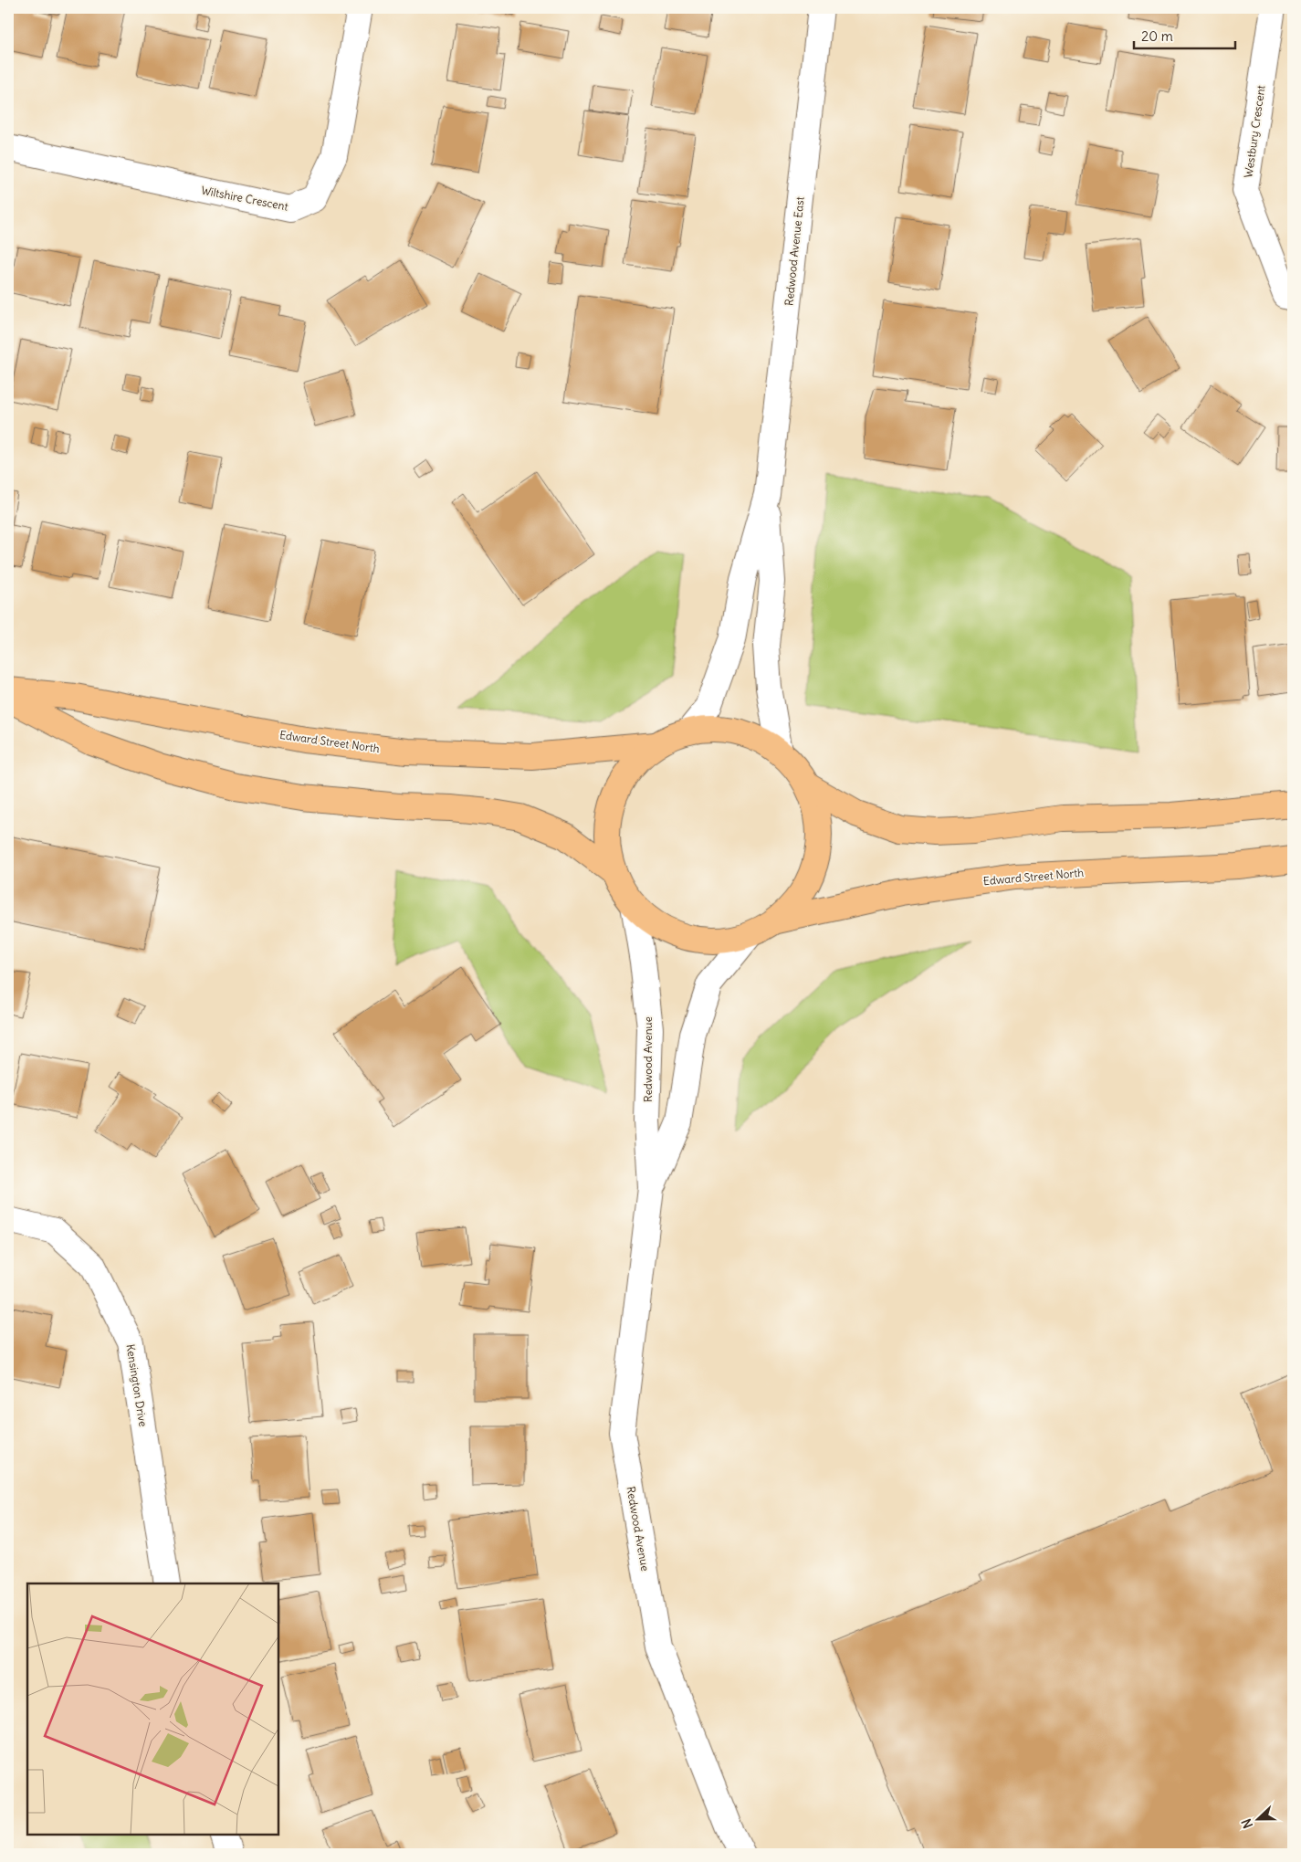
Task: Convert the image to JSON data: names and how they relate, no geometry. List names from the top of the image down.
{
  "streets": {
    "main road": ["Edward Street North"],
    "street": [
      "Westbury Crescent",
      "Wiltshire Crescent",
      "Redwood Avenue East",
      "Redwood Avenue",
      "Kensington Drive"
    ]
  },
  "scale_bar": "20 m",
  "north": "left"
}
